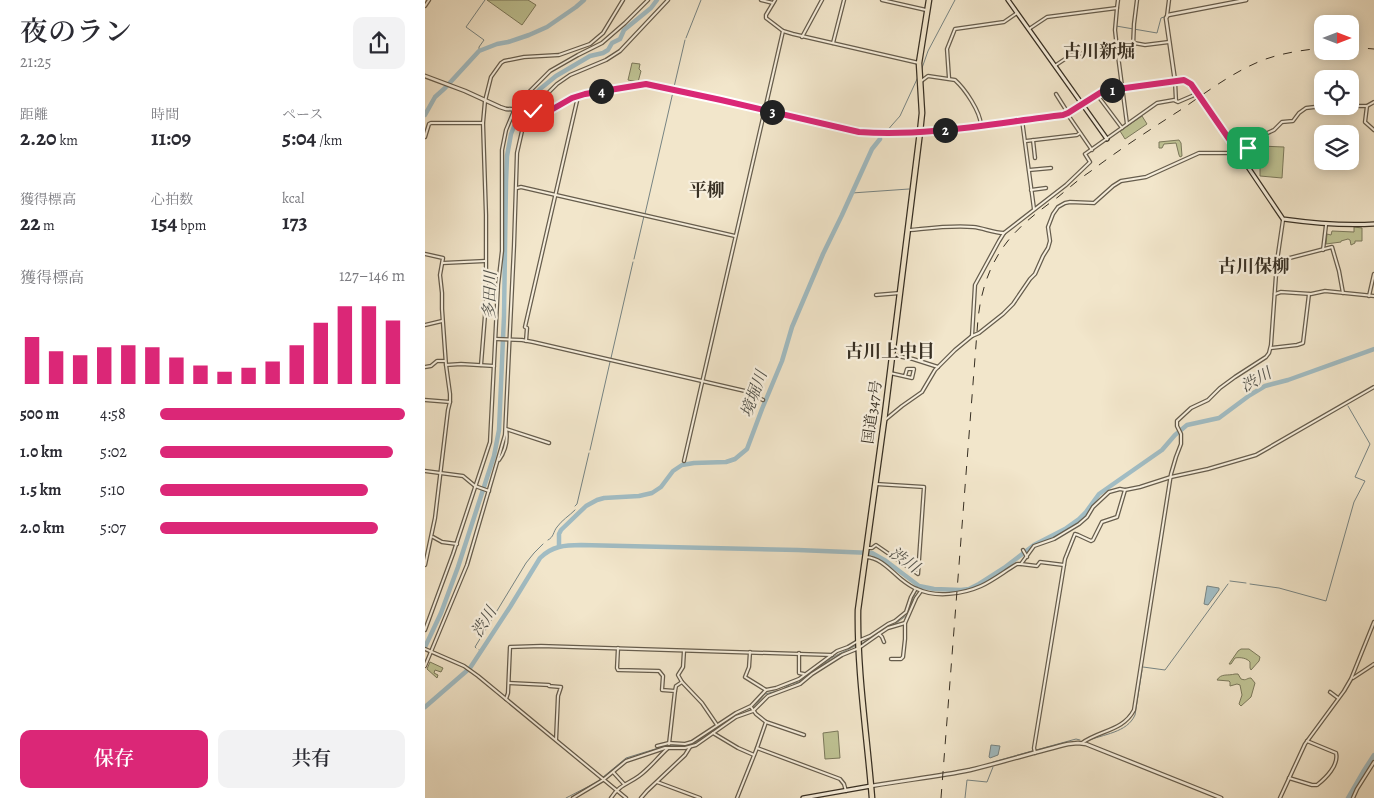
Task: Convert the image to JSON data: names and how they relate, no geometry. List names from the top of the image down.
{
  "streets": {
    "highway": ["国道347号"]
  },
  "districts": [
    "古川新堀",
    "平柳",
    "古川保柳",
    "古川上中目"
  ],
  "water": ["多田川", "渋川", "境堀川"],
  "north": "right",
  "page": {
    "heading": ["夜のラン", "21:25"],
    "pins": [
      "1",
      "4",
      "3",
      "2"
    ],
    "stats": [
      ["距離", "2.20 km"],
      ["時間", "11:09"],
      ["ペース", "5:04 /km"],
      ["獲得標高", "22 m"],
      ["心拍数", "154 bpm"],
      ["kcal", "173"]
    ],
    "chart": ["獲得標高", "127–146 m"],
    "list": [
      {
        "name": "500 m",
        "note": "4:58"
      },
      {
        "name": "1.0 km",
        "note": "5:02"
      },
      {
        "name": "1.5 km",
        "note": "5:10"
      },
      {
        "name": "2.0 km",
        "note": "5:07"
      }
    ],
    "buttons": ["保存", "共有"]
  }
}
